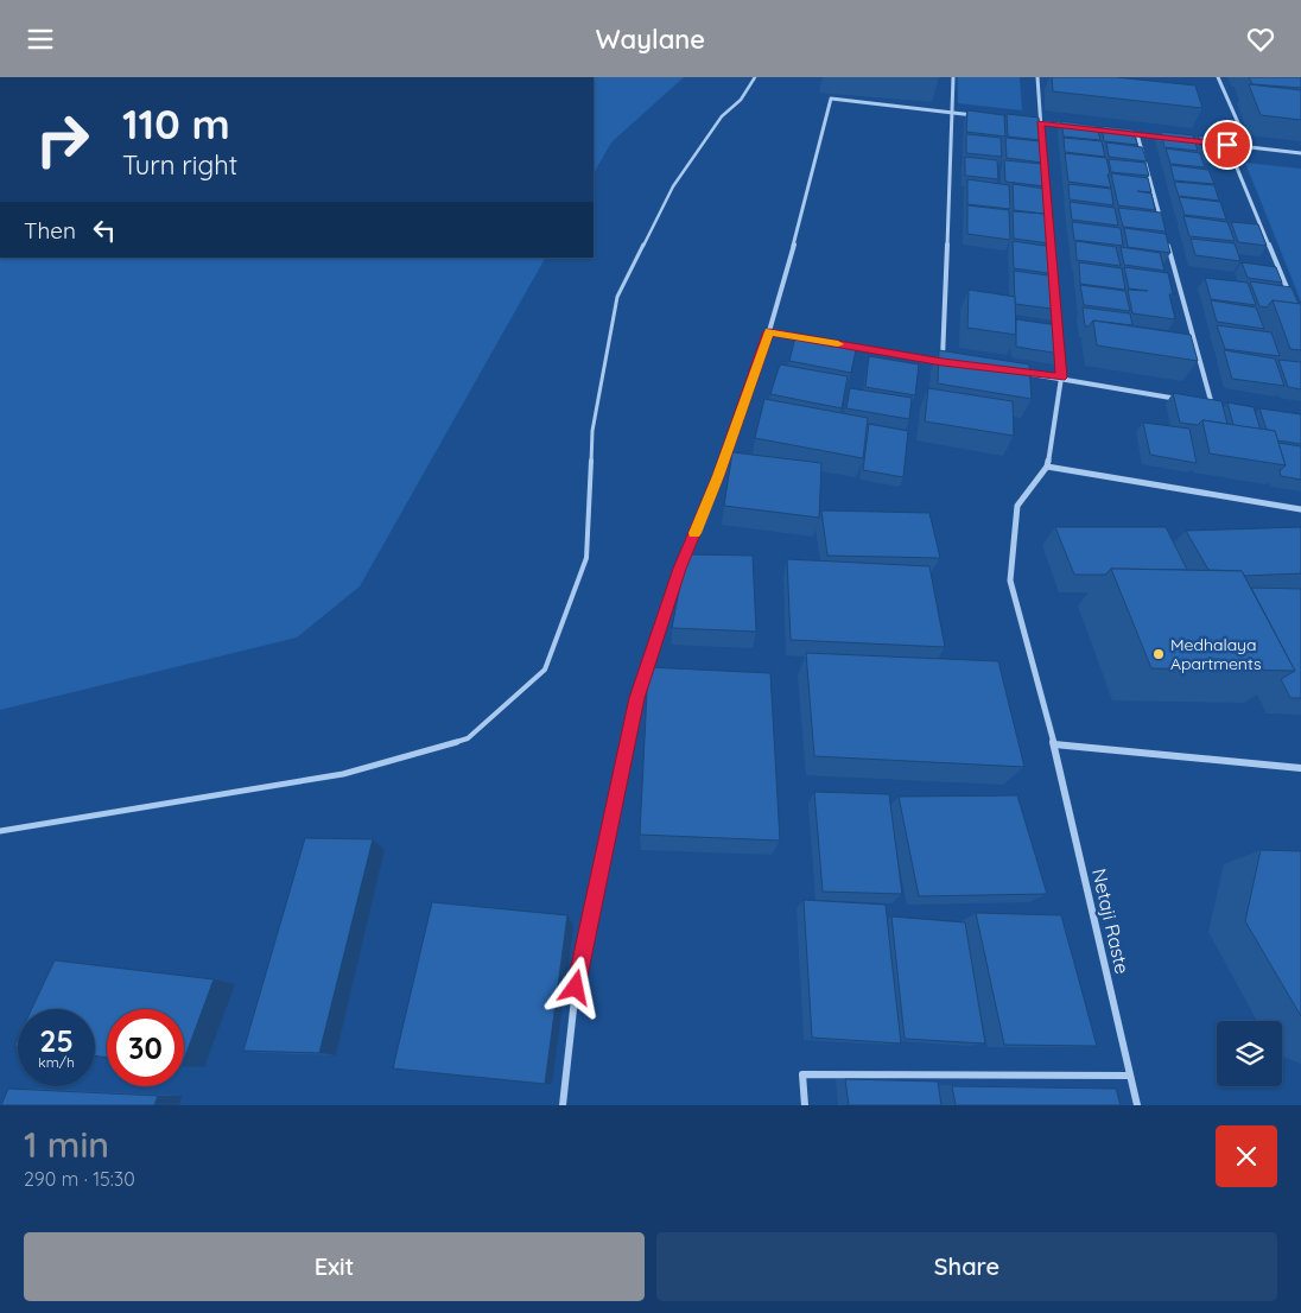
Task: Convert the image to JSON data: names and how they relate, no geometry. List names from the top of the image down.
{
  "streets": {
    "street": ["Netaji Raste"]
  },
  "places": ["Medhalaya Apartments"],
  "page": {
    "header": "Waylane",
    "turn": ["110 m", "Turn right"],
    "then": "Then",
    "speed": "25 km/h",
    "limit": "30",
    "heading": ["1 min", "290 m · 15:30"],
    "buttons": ["Exit", "Share"]
  }
}
